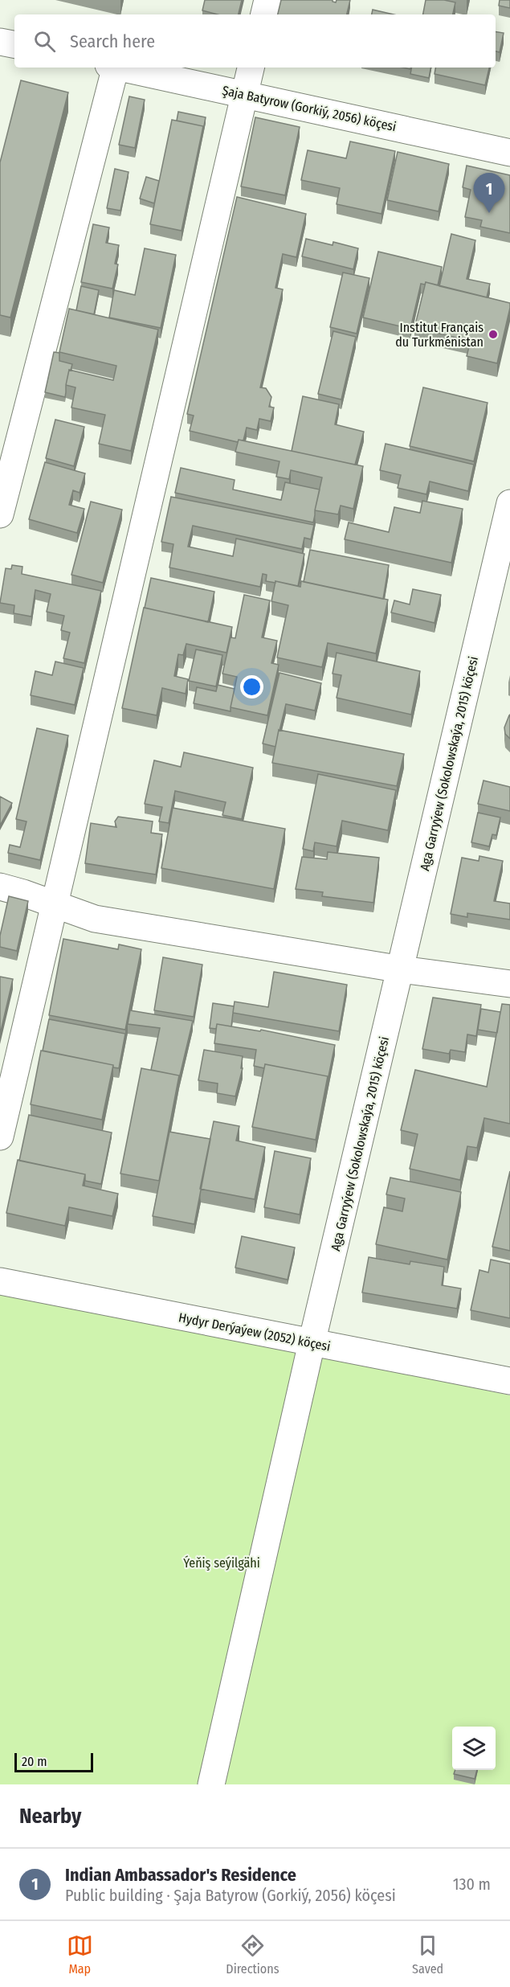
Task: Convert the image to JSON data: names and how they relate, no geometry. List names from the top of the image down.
{
  "streets": {
    "street": ["Şaja Batyrow (Gorkiý, 2056) köçesi", "Aga Garryýew (Sokolowskaýa, 2015) köçesi", "Hydyr Derýaýew (2052) köçesi"]
  },
  "crossings": [
    ["Aga Garryýew (Sokolowskaýa, 2015) köçesi", "Hydyr Derýaýew (2052) köçesi"]
  ],
  "parks": ["Ýeňiş seýilgähi"],
  "places": ["Institut Français du Turkménistan"],
  "scale_bar": "20 m",
  "page": {
    "search": "Search here",
    "pins": "1",
    "scale": "20 m",
    "heading": "Nearby",
    "list": [
      {
        "mark": "1",
        "name": "Indian Ambassador's Residence",
        "note": "Public building · Şaja Batyrow (Gorkiý, 2056) köçesi",
        "value": "130 m"
      }
    ],
    "nav": ["Map", "Directions", "Saved"]
  }
}
